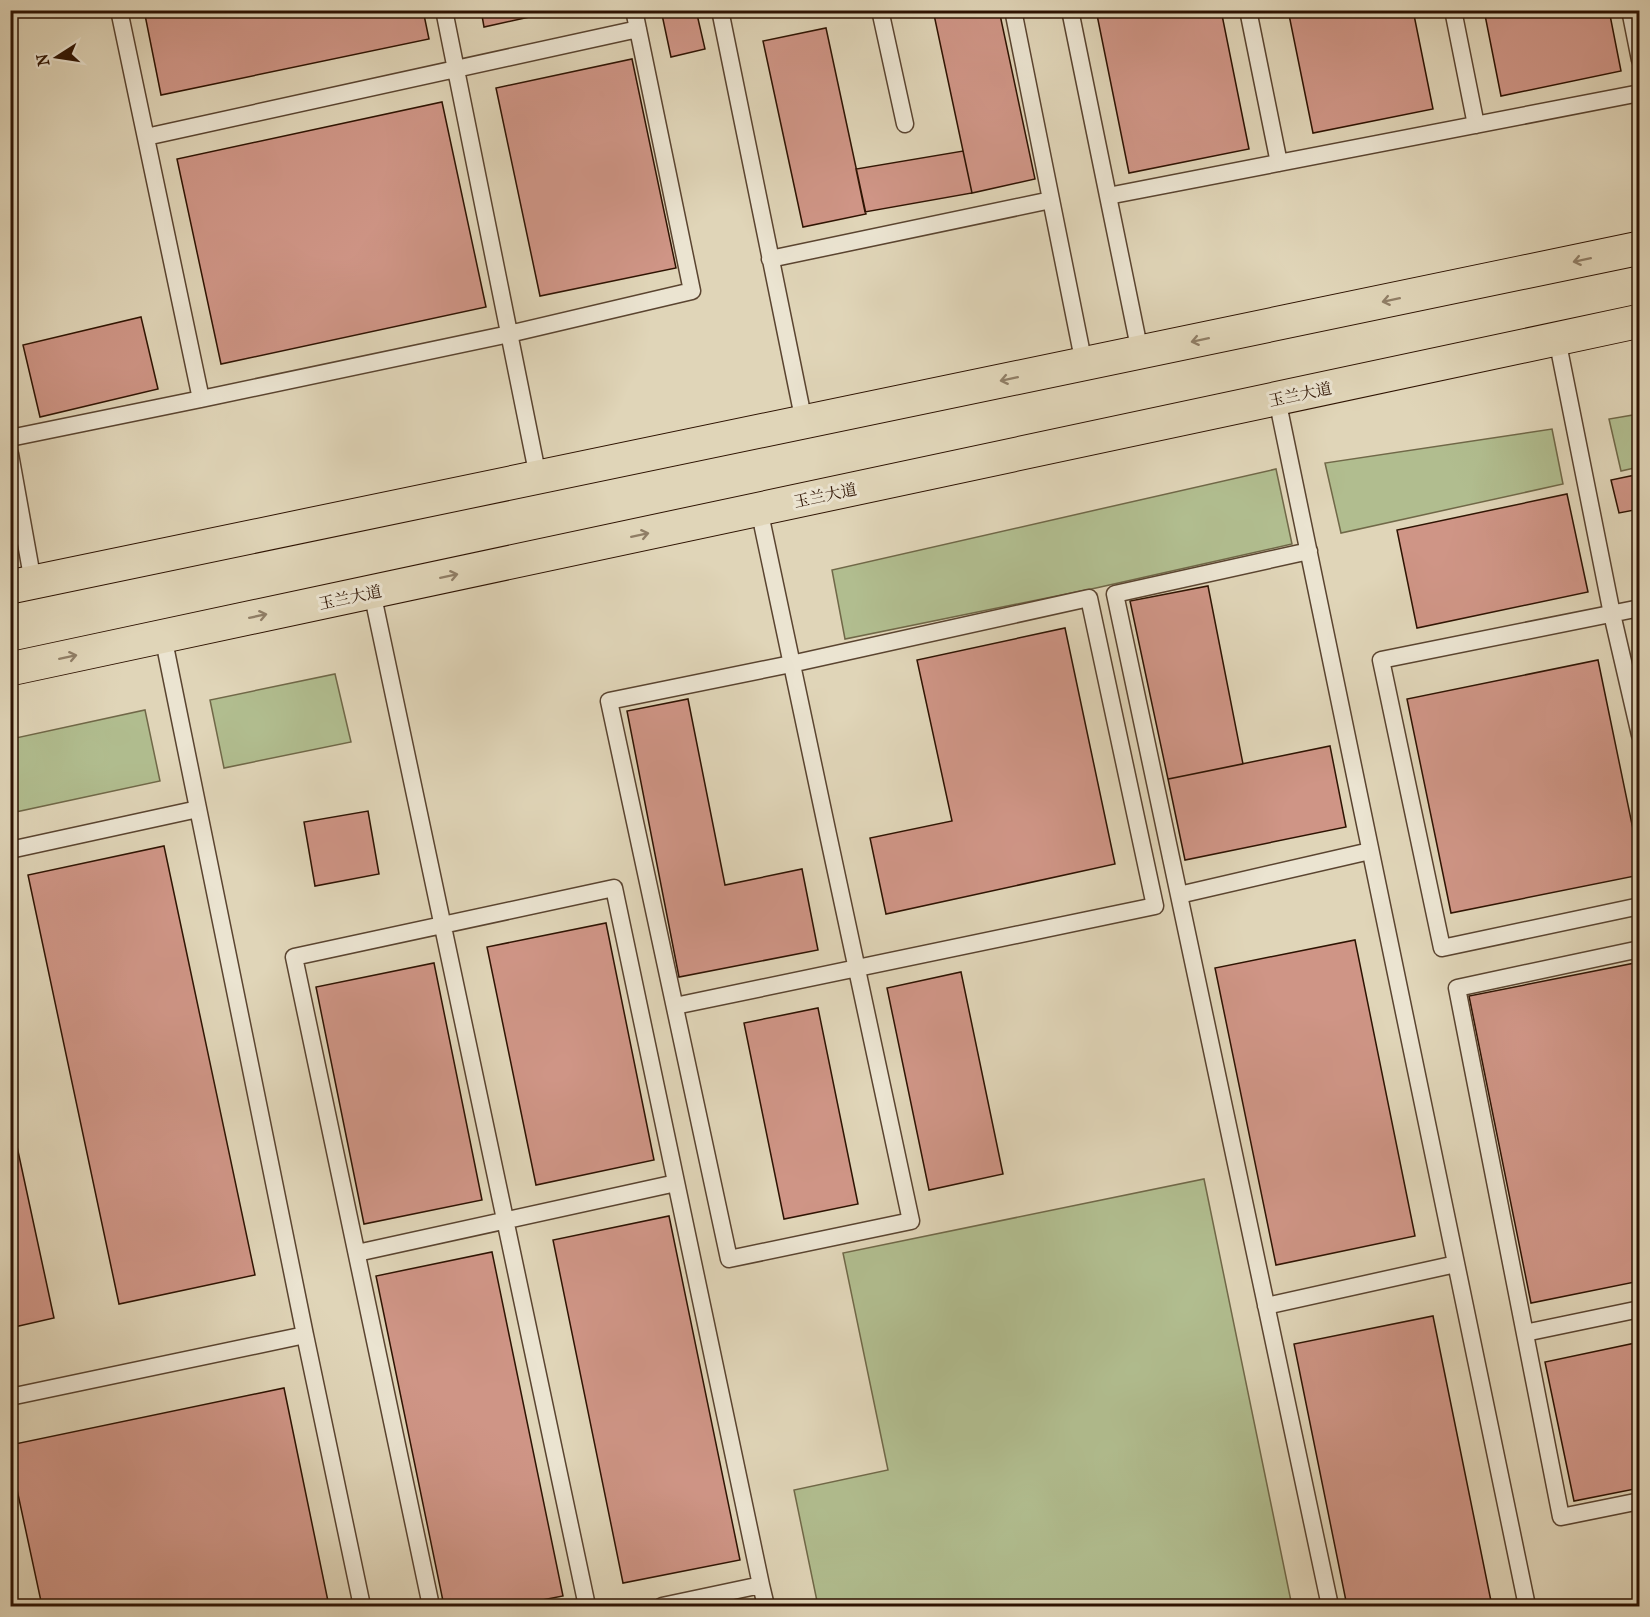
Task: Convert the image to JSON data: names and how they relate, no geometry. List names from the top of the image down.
{
  "streets": {
    "main road": ["玉兰大道"]
  },
  "north": "left"
}
